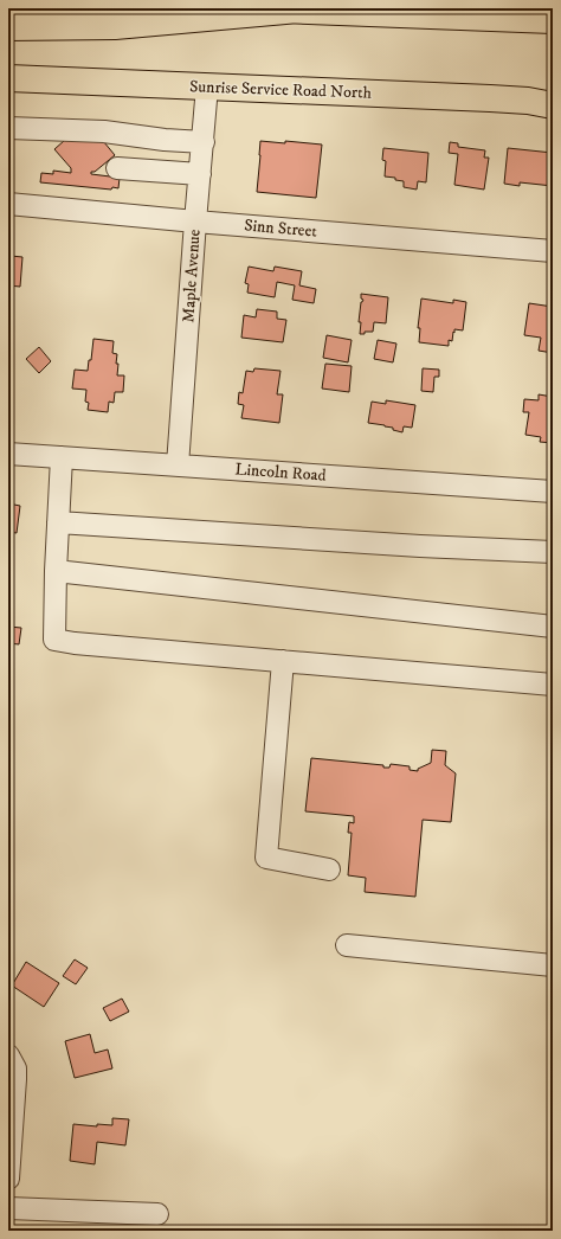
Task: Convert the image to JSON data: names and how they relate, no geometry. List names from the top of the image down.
{
  "streets": {
    "main road": ["Sunrise Service Road North"],
    "street": ["Sinn Street", "Maple Avenue", "Lincoln Road"]
  },
  "crossings": [
    ["Sunrise Service Road North", "Maple Avenue"],
    ["Sinn Street", "Maple Avenue"],
    ["Maple Avenue", "Lincoln Road"]
  ]
}
